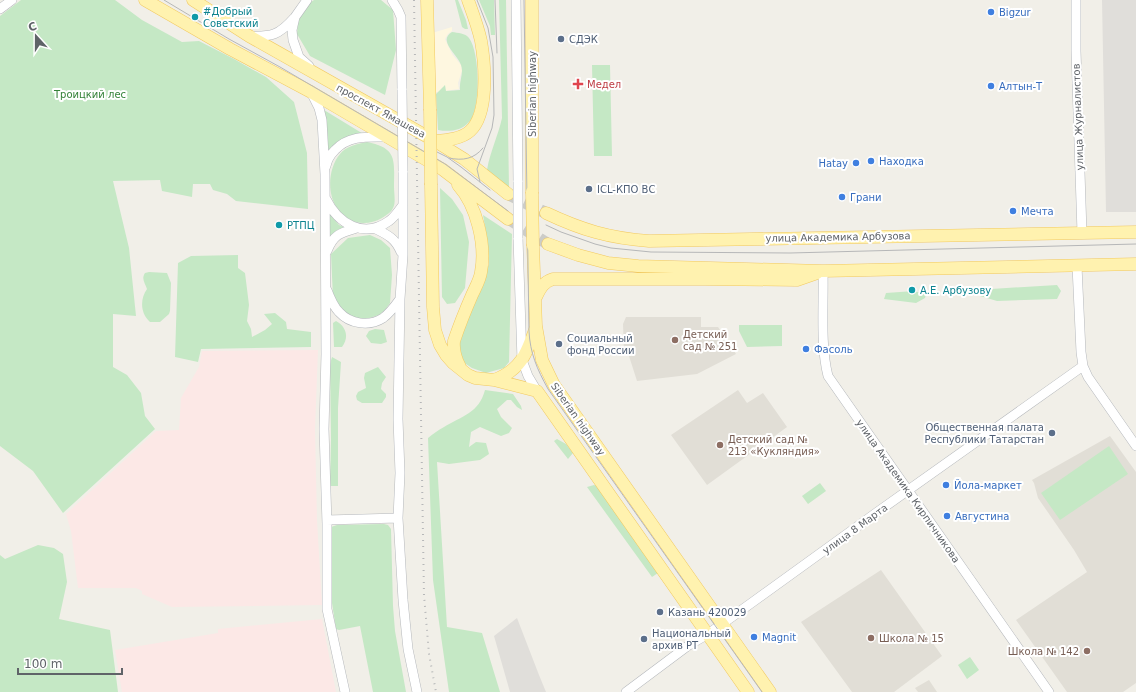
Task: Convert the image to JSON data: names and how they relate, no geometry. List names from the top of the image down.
{
  "streets": {
    "main road": ["Siberian highway", "проспект Ямашева", "улица Академика Арбузова"],
    "street": ["улица Журналистов", "улица Академика Кирпичникова", "улица 8 Марта"]
  },
  "crossings": [
    ["Siberian highway", "улица 8 Марта"],
    ["улица Журналистов", "улица Академика Арбузова"],
    ["улица Академика Кирпичникова", "улица 8 Марта"]
  ],
  "parks": ["Троицкий лес"],
  "places": {
    "other": [
      "Bigzur",
      "#Добрый Советский",
      "СДЭК",
      "Алтын-Т",
      "Находка",
      "Hatay",
      "ICL-КПО ВС",
      "Грани",
      "Мечта",
      "РТПЦ",
      "А.Е. Арбузову",
      "Детский сад № 251",
      "Социальный фонд России",
      "Фасоль",
      "Общественная палата Республики Татарстан",
      "Детский сад № 213 «Кукляндия»",
      "Йола-маркет",
      "Августина",
      "Казань 420029",
      "Magnit",
      "Школа № 15",
      "Национальный архив РТ",
      "Школа № 142"
    ],
    "health": ["Медел"]
  },
  "scale_bar": "100 m",
  "north": "top"
}
